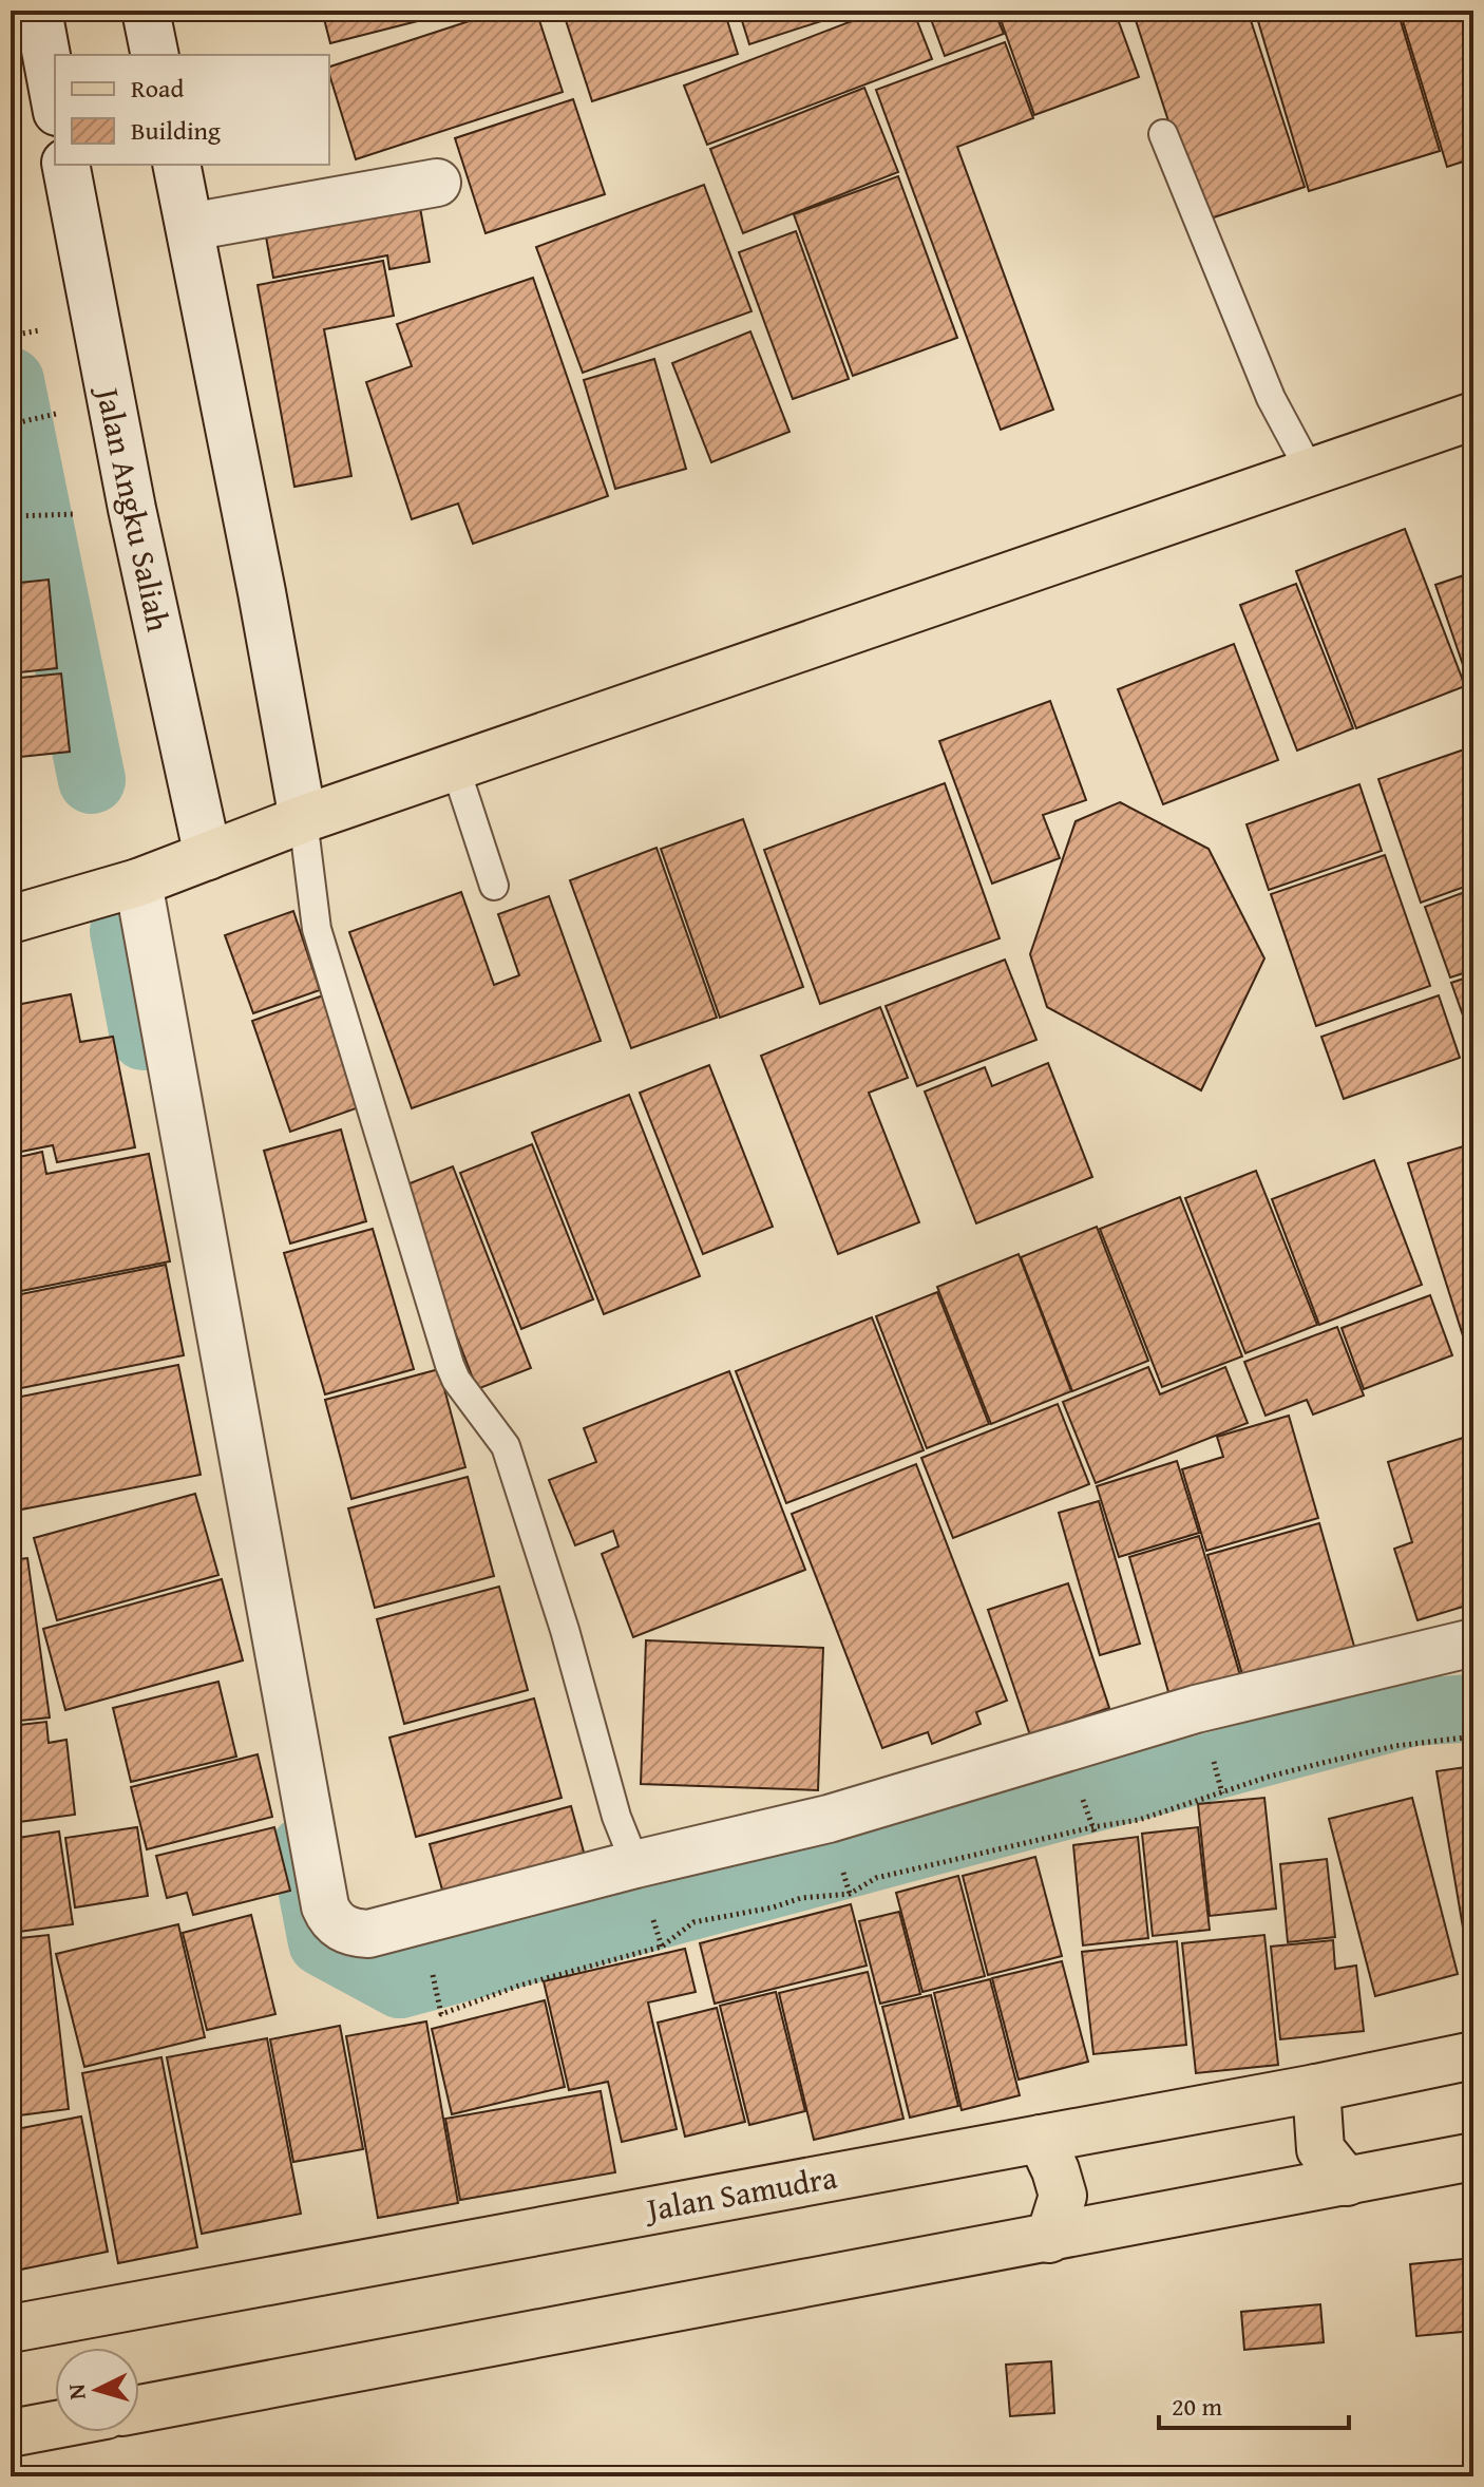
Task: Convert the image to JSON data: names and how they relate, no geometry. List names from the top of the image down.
{
  "streets": {
    "main road": ["Jalan Samudra"],
    "street": ["Jalan Angku Saliah"]
  },
  "legend": ["Road", "Building"],
  "scale_bar": "20 m",
  "north": "left"
}
